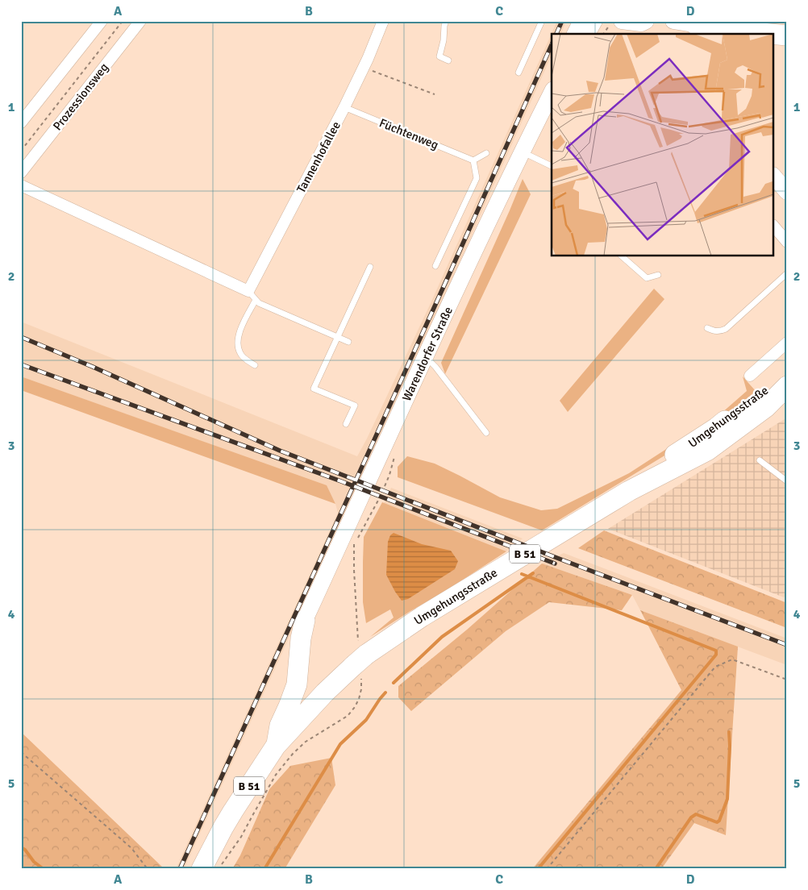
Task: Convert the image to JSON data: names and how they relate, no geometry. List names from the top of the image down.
{
  "streets": {
    "highway": ["Umgehungsstraße", "B 51"],
    "main road": ["Warendorfer Straße"],
    "street": ["Prozessionsweg", "Tannenhofallee"],
    "lane": ["Füchtenweg"]
  },
  "crossings": [
    ["Füchtenweg", "Tannenhofallee"]
  ],
  "grid": {
    "columns": [
      "A",
      "B",
      "C",
      "D"
    ],
    "rows": [
      "1",
      "2",
      "3",
      "4",
      "5"
    ]
  }
}
